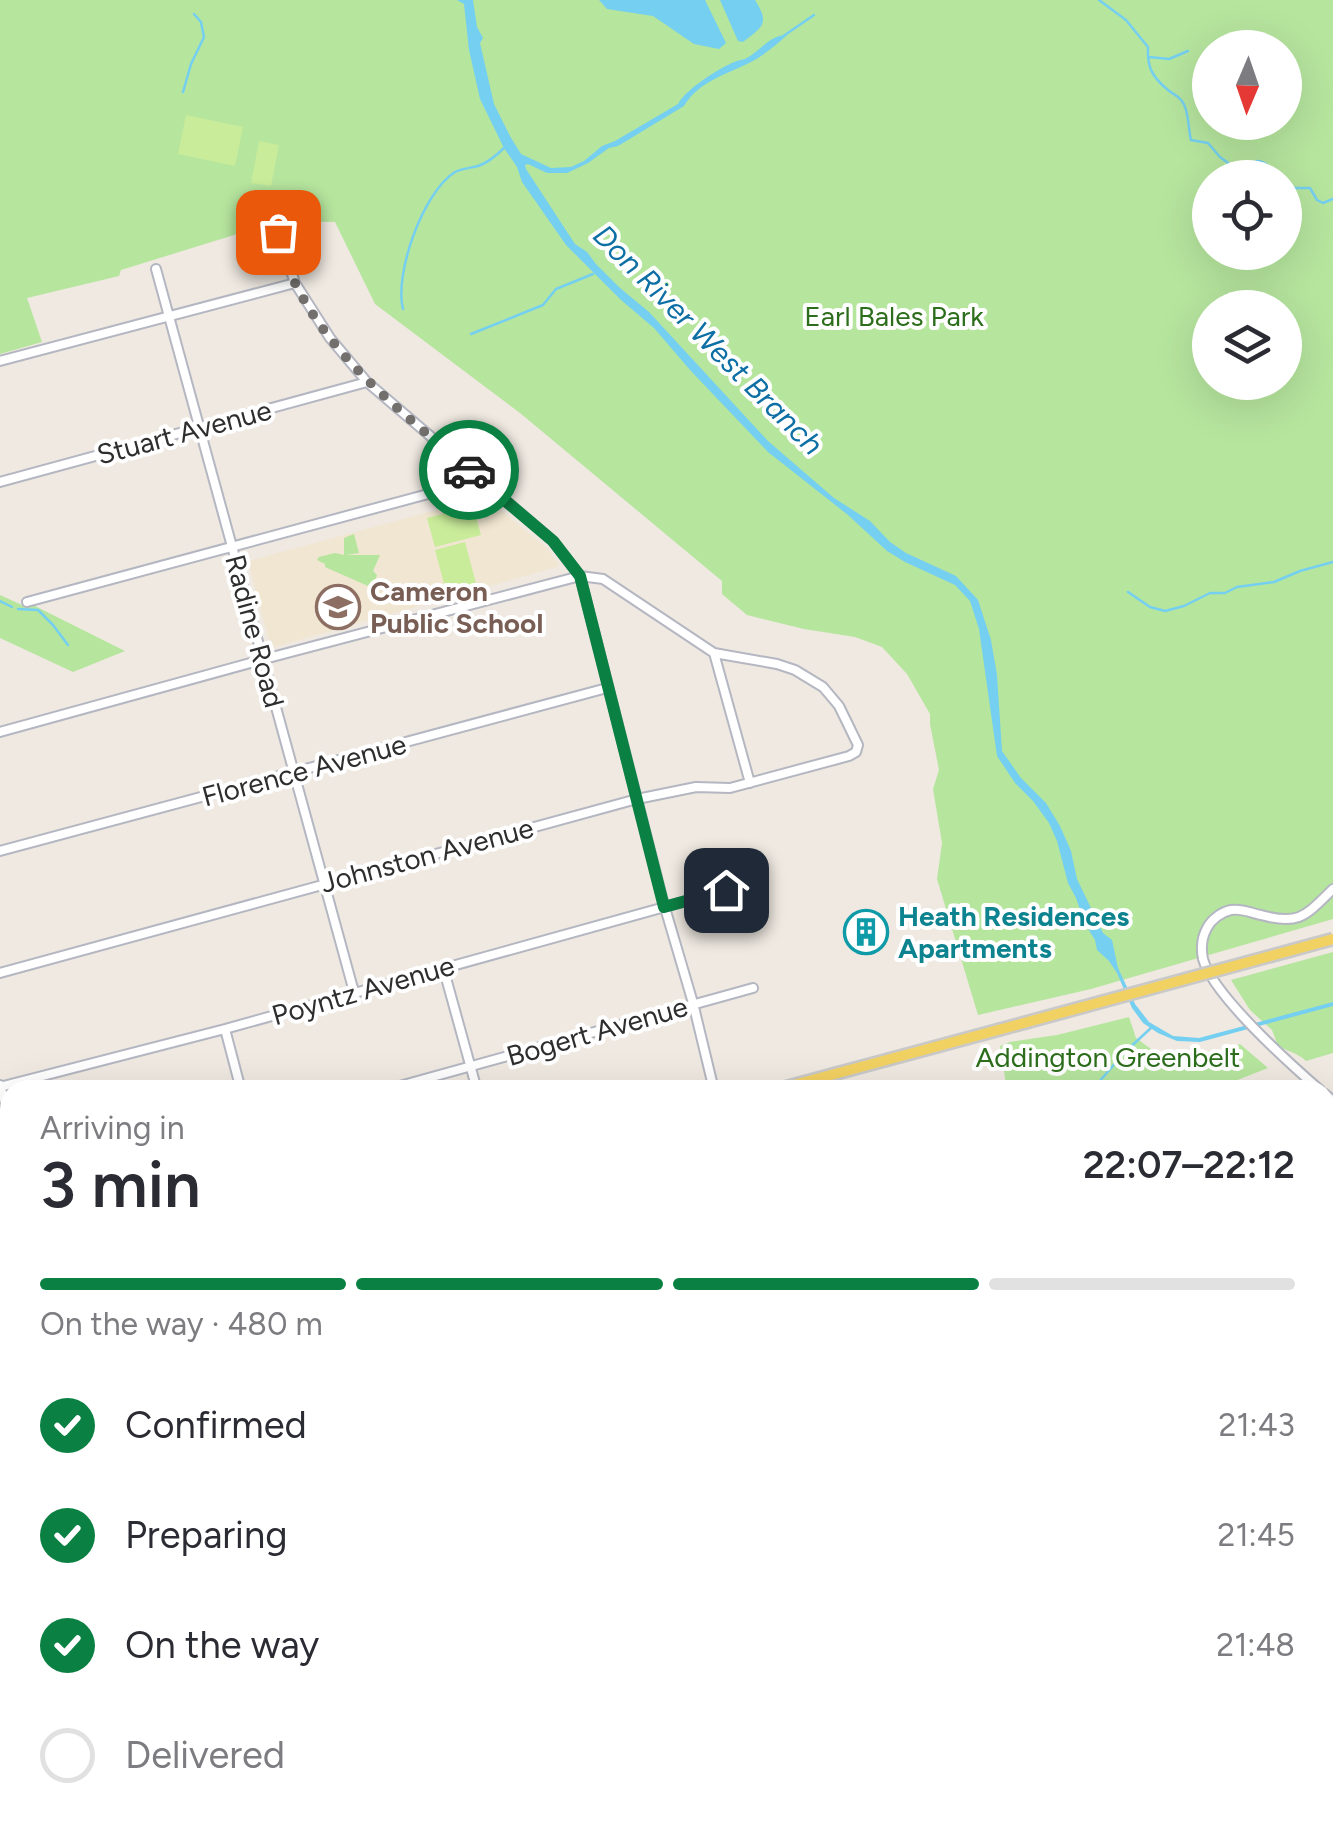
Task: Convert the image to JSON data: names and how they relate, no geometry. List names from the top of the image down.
{
  "streets": {
    "street": [
      "Stuart Avenue",
      "Radine Road",
      "Florence Avenue",
      "Johnston Avenue",
      "Poyntz Avenue",
      "Bogert Avenue"
    ]
  },
  "crossings": [
    ["Stuart Avenue", "Radine Road"],
    ["Radine Road", "Florence Avenue"],
    ["Radine Road", "Johnston Avenue"],
    ["Radine Road", "Poyntz Avenue"]
  ],
  "water": ["Don River West Branch"],
  "parks": ["Earl Bales Park", "Addington Greenbelt"],
  "places": {
    "school or university": ["Cameron Public School"],
    "building": ["Heath Residences Apartments"]
  },
  "north": "bottom",
  "page": {
    "heading": ["3 min", "Arriving in", "22:07–22:12"],
    "bar": "On the way · 480 m",
    "list": [
      ["Confirmed", "21:43"],
      ["Preparing", "21:45"],
      ["On the way", "21:48"],
      "Delivered"
    ]
  }
}
